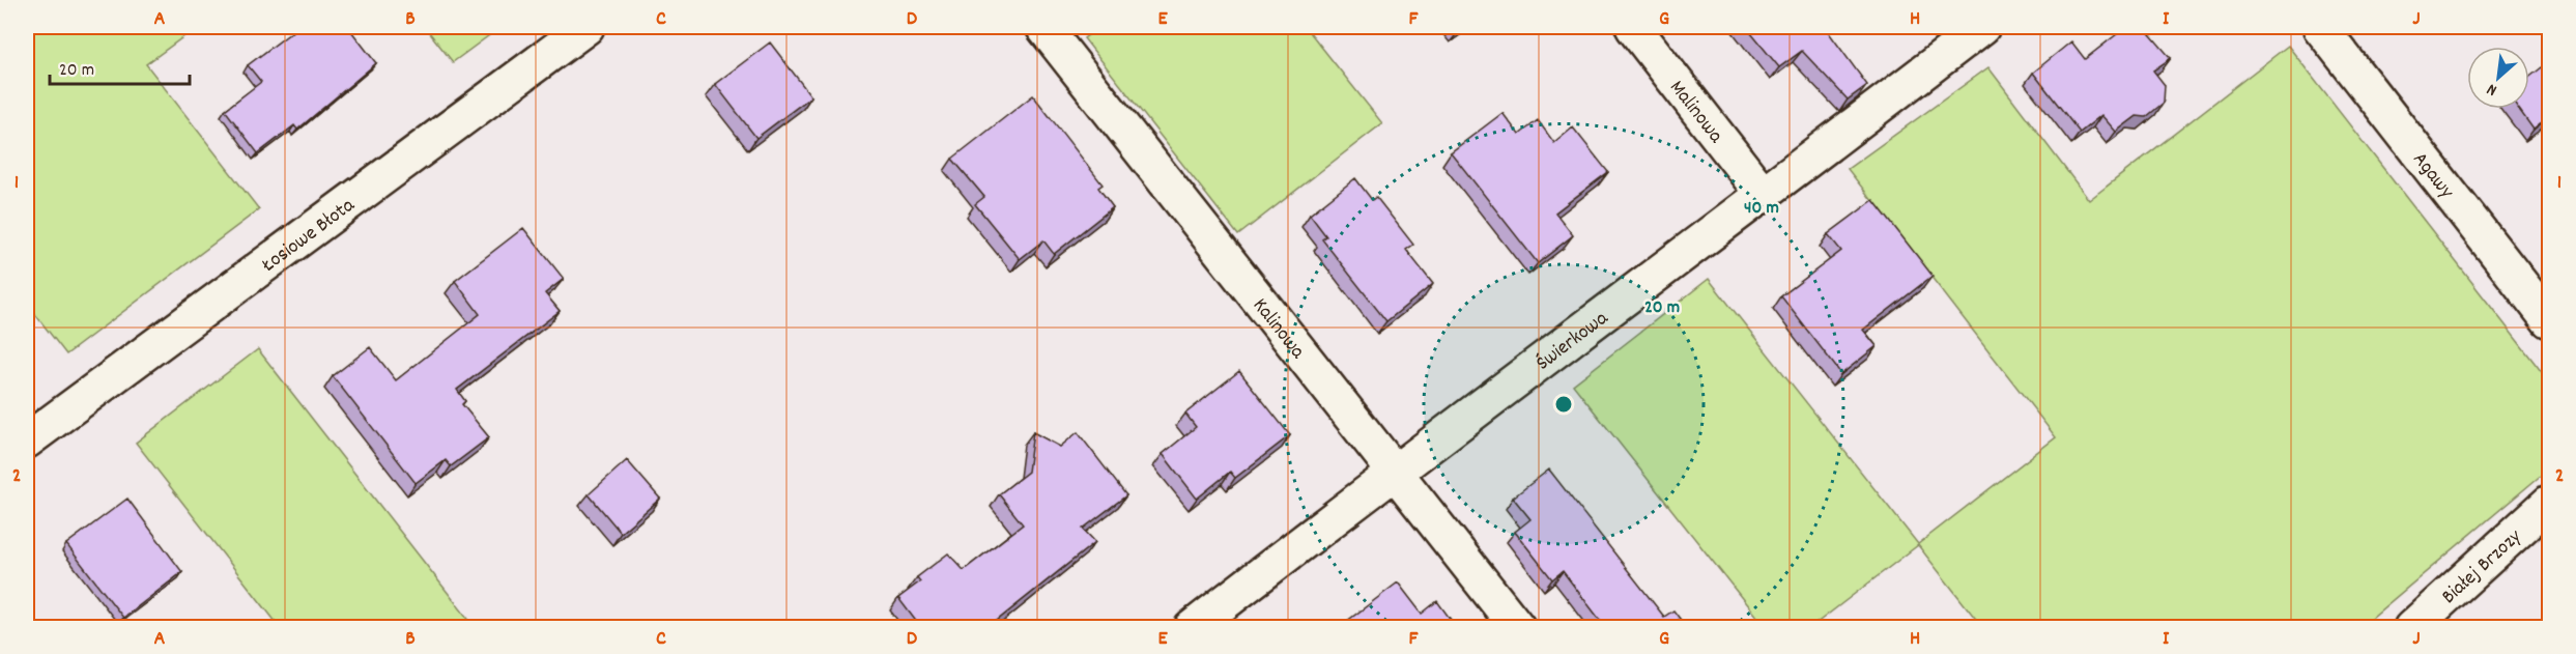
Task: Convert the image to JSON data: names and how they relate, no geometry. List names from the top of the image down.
{
  "streets": {
    "street": [
      "Malinowa",
      "Agawy",
      "Łosiowe Błota",
      "Kalinowa",
      "Świerkowa",
      "Białej Brzozy"
    ]
  },
  "crossings": [
    ["Malinowa", "Świerkowa"],
    ["Kalinowa", "Świerkowa"]
  ],
  "scale_bar": "20 m",
  "north": "bottom left",
  "grid": {
    "columns": [
      "A",
      "B",
      "C",
      "D",
      "E",
      "F",
      "G",
      "H",
      "I",
      "J"
    ],
    "rows": ["1", "2"]
  },
  "rings": ["40 m", "20 m"]
}
